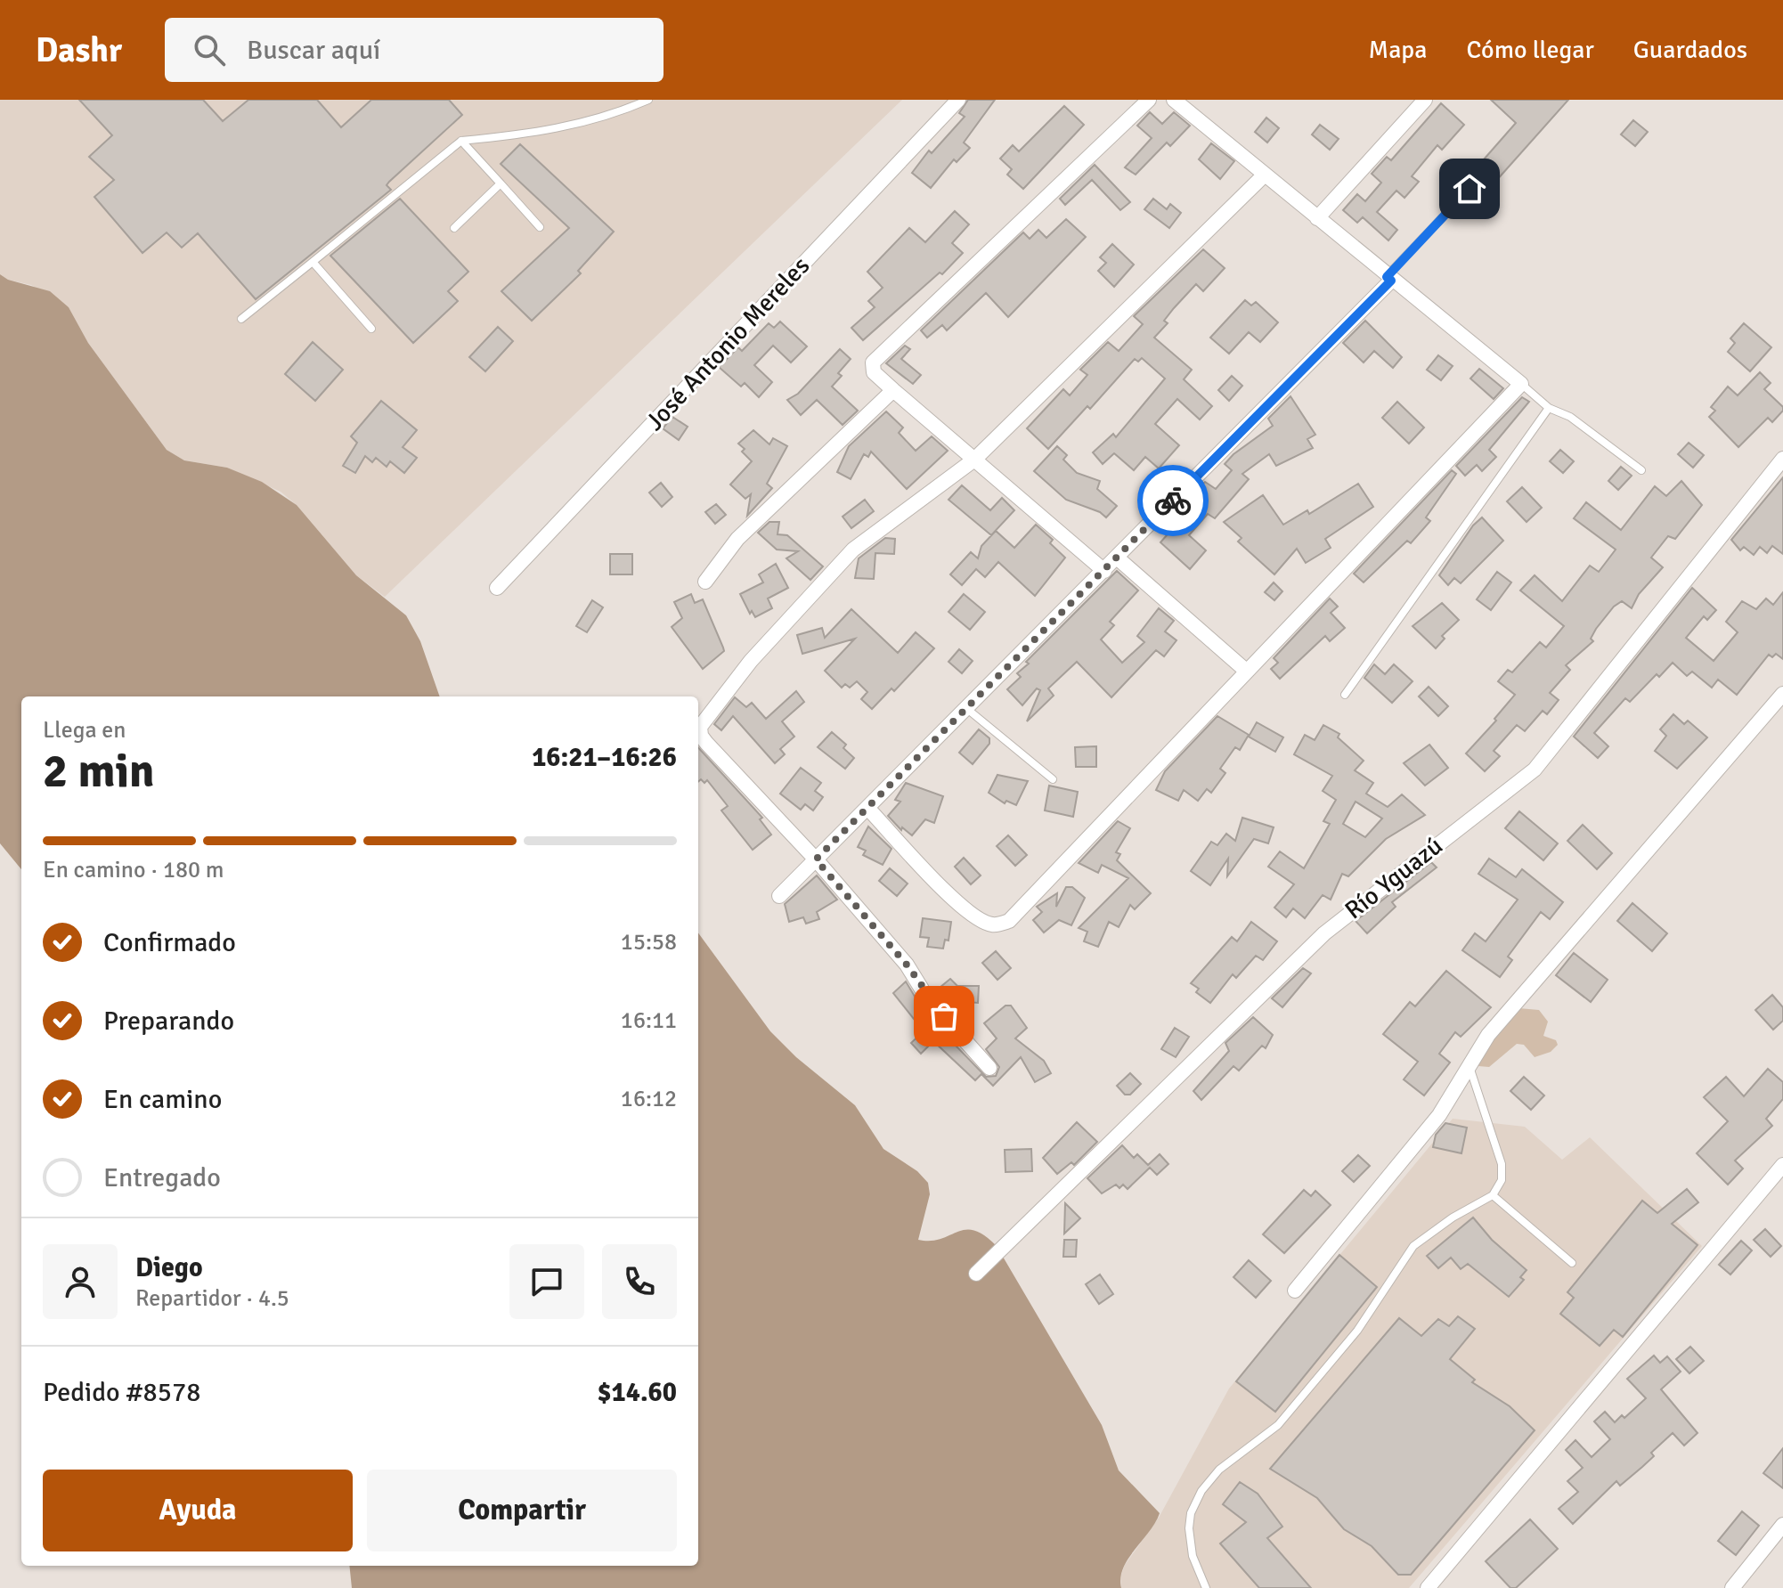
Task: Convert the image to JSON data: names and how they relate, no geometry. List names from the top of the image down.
{
  "streets": {
    "street": ["José Antonio Mereles", "Río Yguazú"]
  },
  "page": {
    "header": "Dashr",
    "search": "Buscar aquí",
    "nav": ["Mapa", "Cómo llegar", "Guardados"],
    "heading": ["2 min", "Llega en", "16:21–16:26"],
    "panel": [
      "Diego",
      "Repartidor · 4.5",
      "Pedido #8578",
      "$14.60"
    ],
    "bar": "En camino · 180 m",
    "list": [
      ["Confirmado", "15:58"],
      ["Preparando", "16:11"],
      ["En camino", "16:12"],
      "Entregado"
    ],
    "buttons": ["Ayuda", "Compartir"]
  }
}
